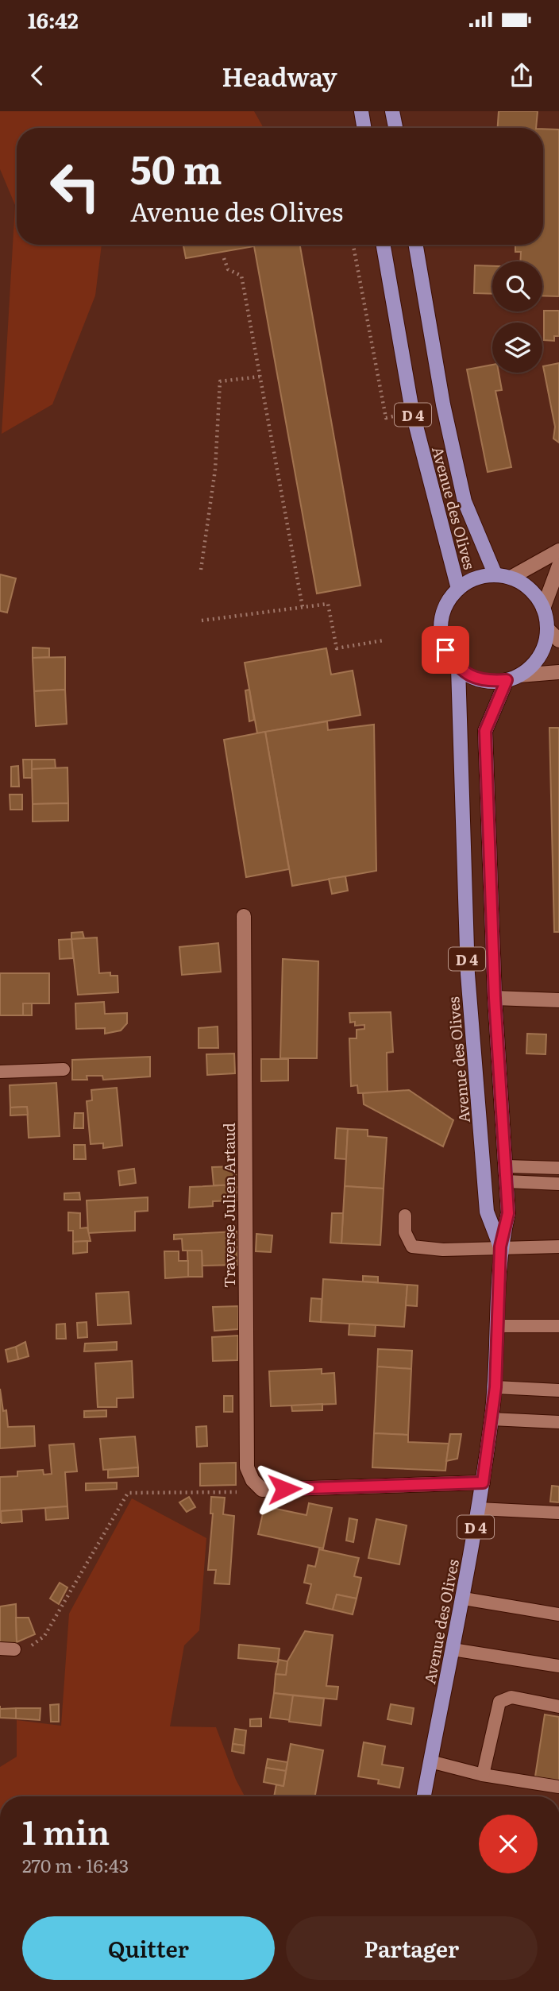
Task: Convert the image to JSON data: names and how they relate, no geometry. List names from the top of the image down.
{
  "streets": {
    "main road": ["D 4", "Avenue des Olives"],
    "street": ["Traverse Julien Artaud"]
  },
  "crossings": [
    ["Avenue des Olives", "Traverse Julien Artaud"]
  ],
  "page": {
    "status": "16:42",
    "header": "Headway",
    "turn": ["50 m", "Avenue des Olives"],
    "heading": ["1 min", "270 m · 16:43"],
    "buttons": ["Quitter", "Partager"]
  }
}
